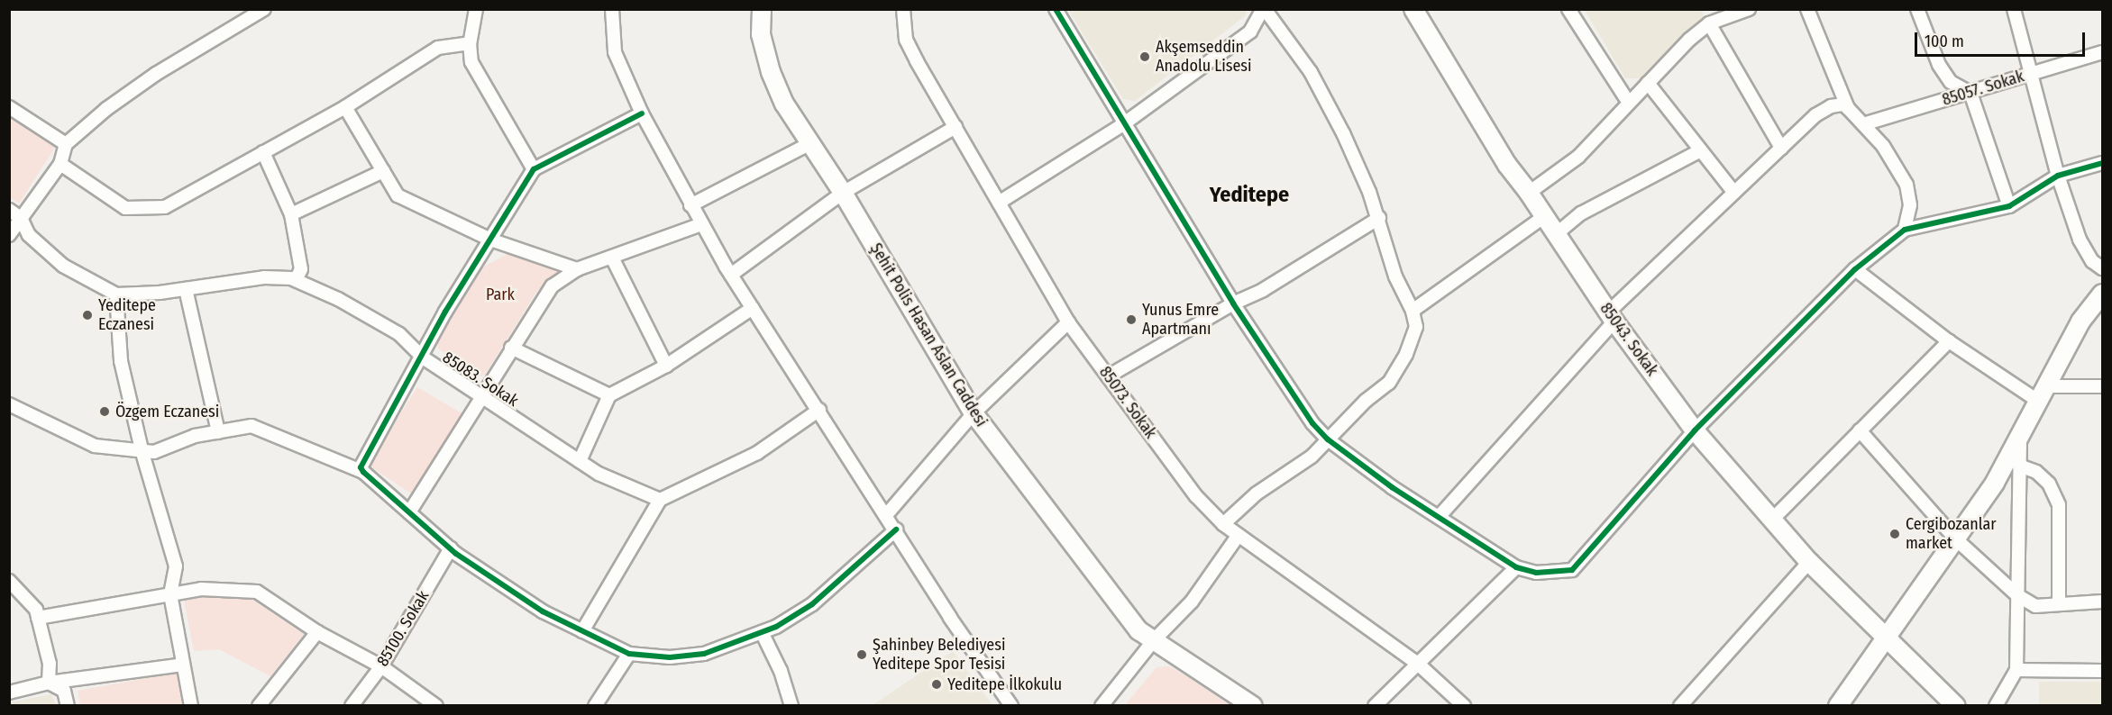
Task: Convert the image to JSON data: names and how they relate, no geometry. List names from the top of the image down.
{
  "streets": {
    "street": [
      "85057. Sokak",
      "Şehit Polis Hasan Aslan Caddesi",
      "85043. Sokak",
      "85083. Sokak",
      "85073. Sokak",
      "85100. Sokak"
    ]
  },
  "districts": ["Yeditepe"],
  "parks": ["Park"],
  "places": [
    "Akşemseddin Anadolu Lisesi",
    "Yeditepe Eczanesi",
    "Yunus Emre Apartmanı",
    "Özgem Eczanesi",
    "Cergibozanlar market",
    "Şahinbey Belediyesi Yeditepe Spor Tesisi",
    "Yeditepe İlkokulu"
  ],
  "scale_bar": "100 m"
}
